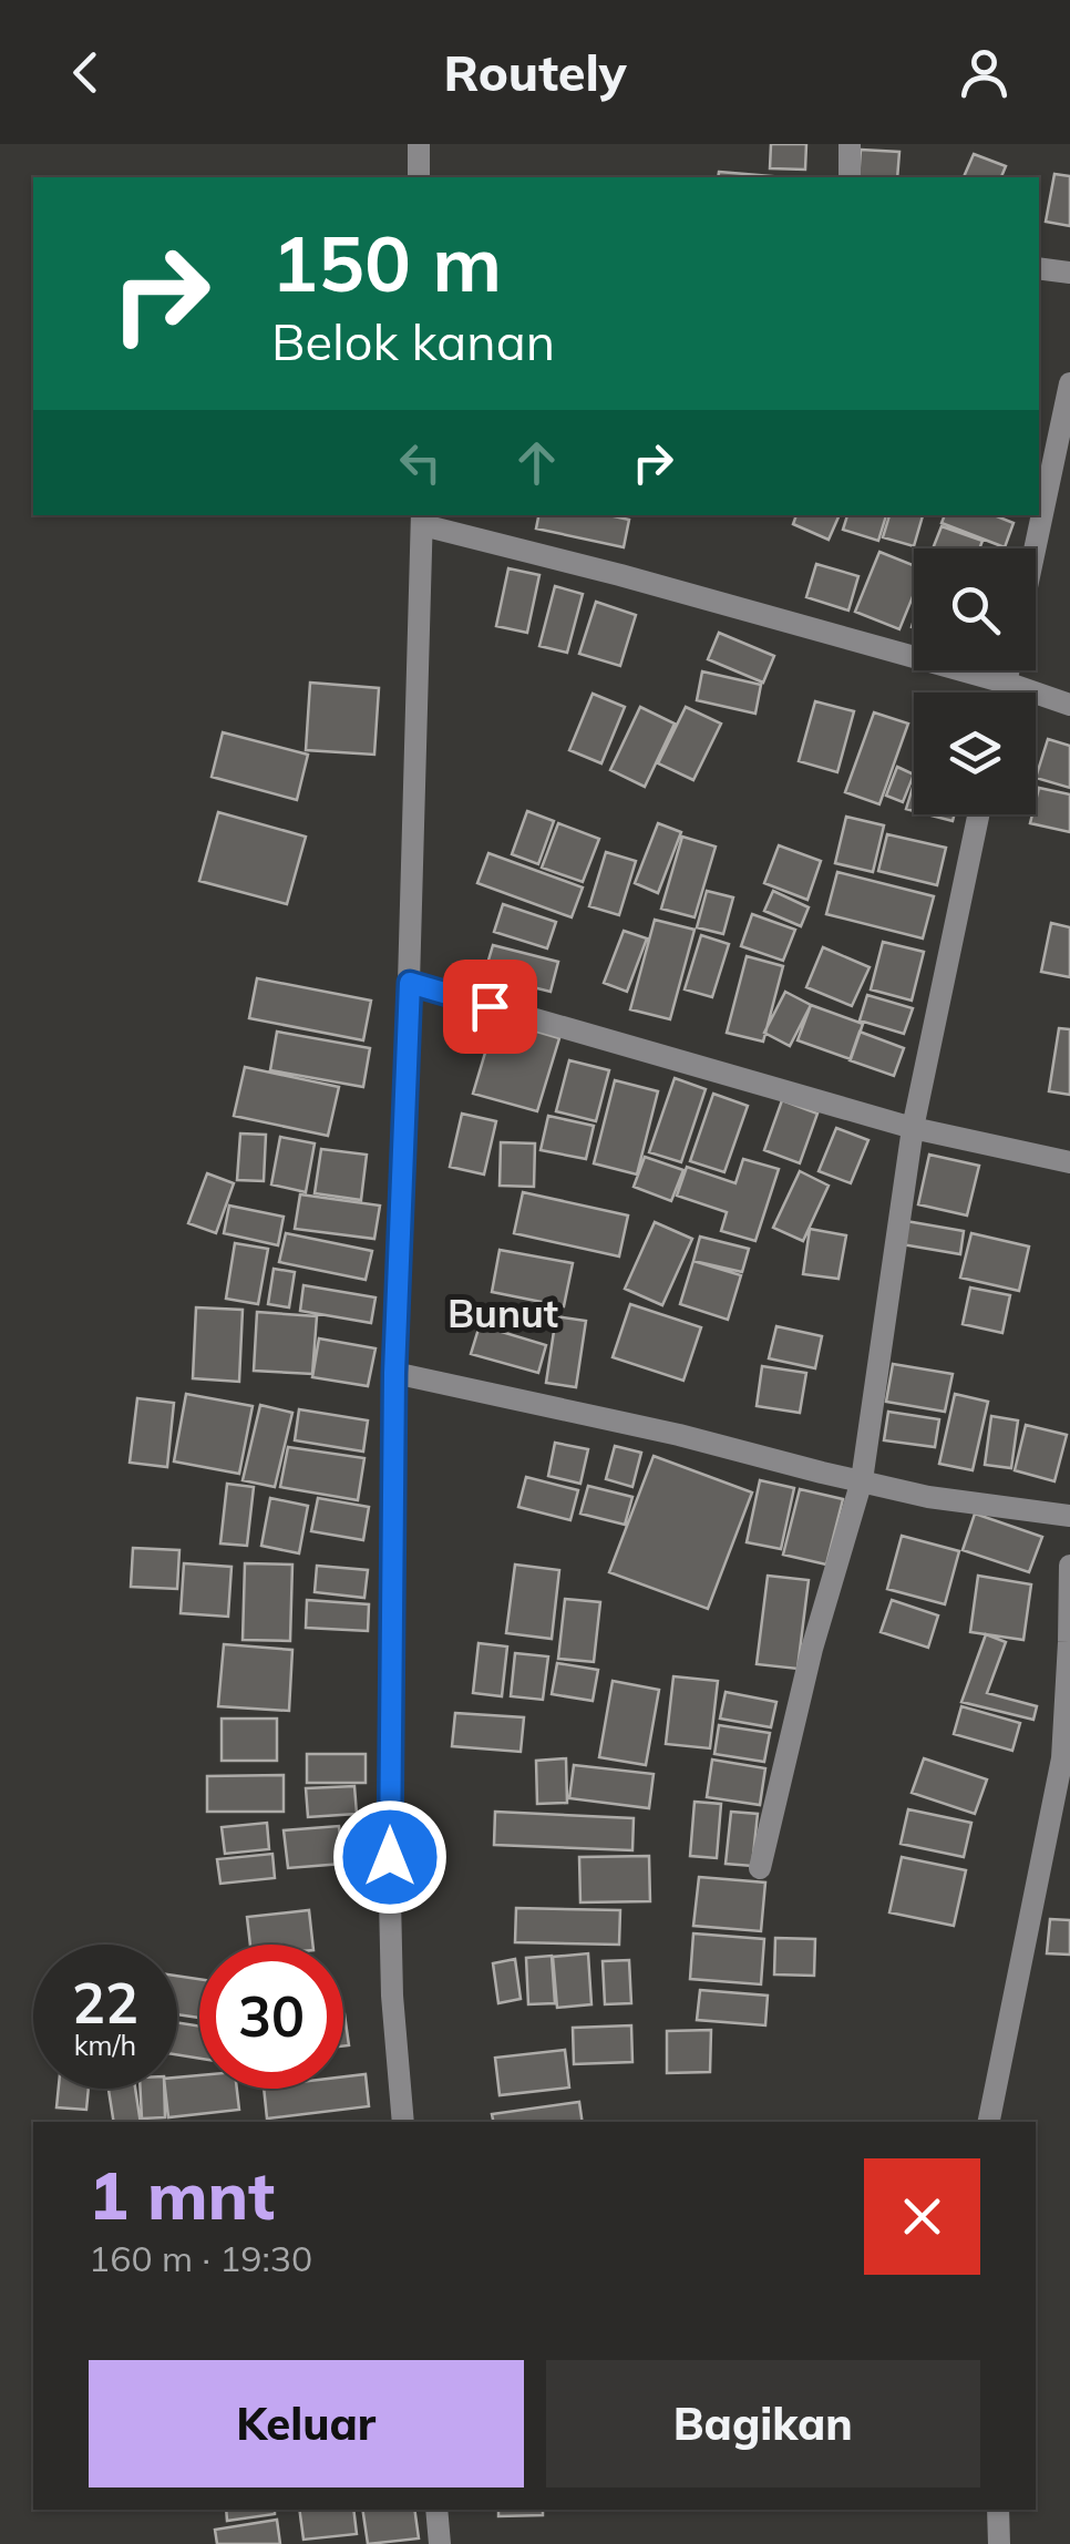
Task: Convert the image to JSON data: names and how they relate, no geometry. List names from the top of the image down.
{
  "districts": ["Bunut"],
  "page": {
    "header": "Routely",
    "turn": ["150 m", "Belok kanan"],
    "speed": "22 km/h",
    "limit": "30",
    "heading": ["1 mnt", "160 m · 19:30"],
    "buttons": ["Keluar", "Bagikan"]
  }
}
